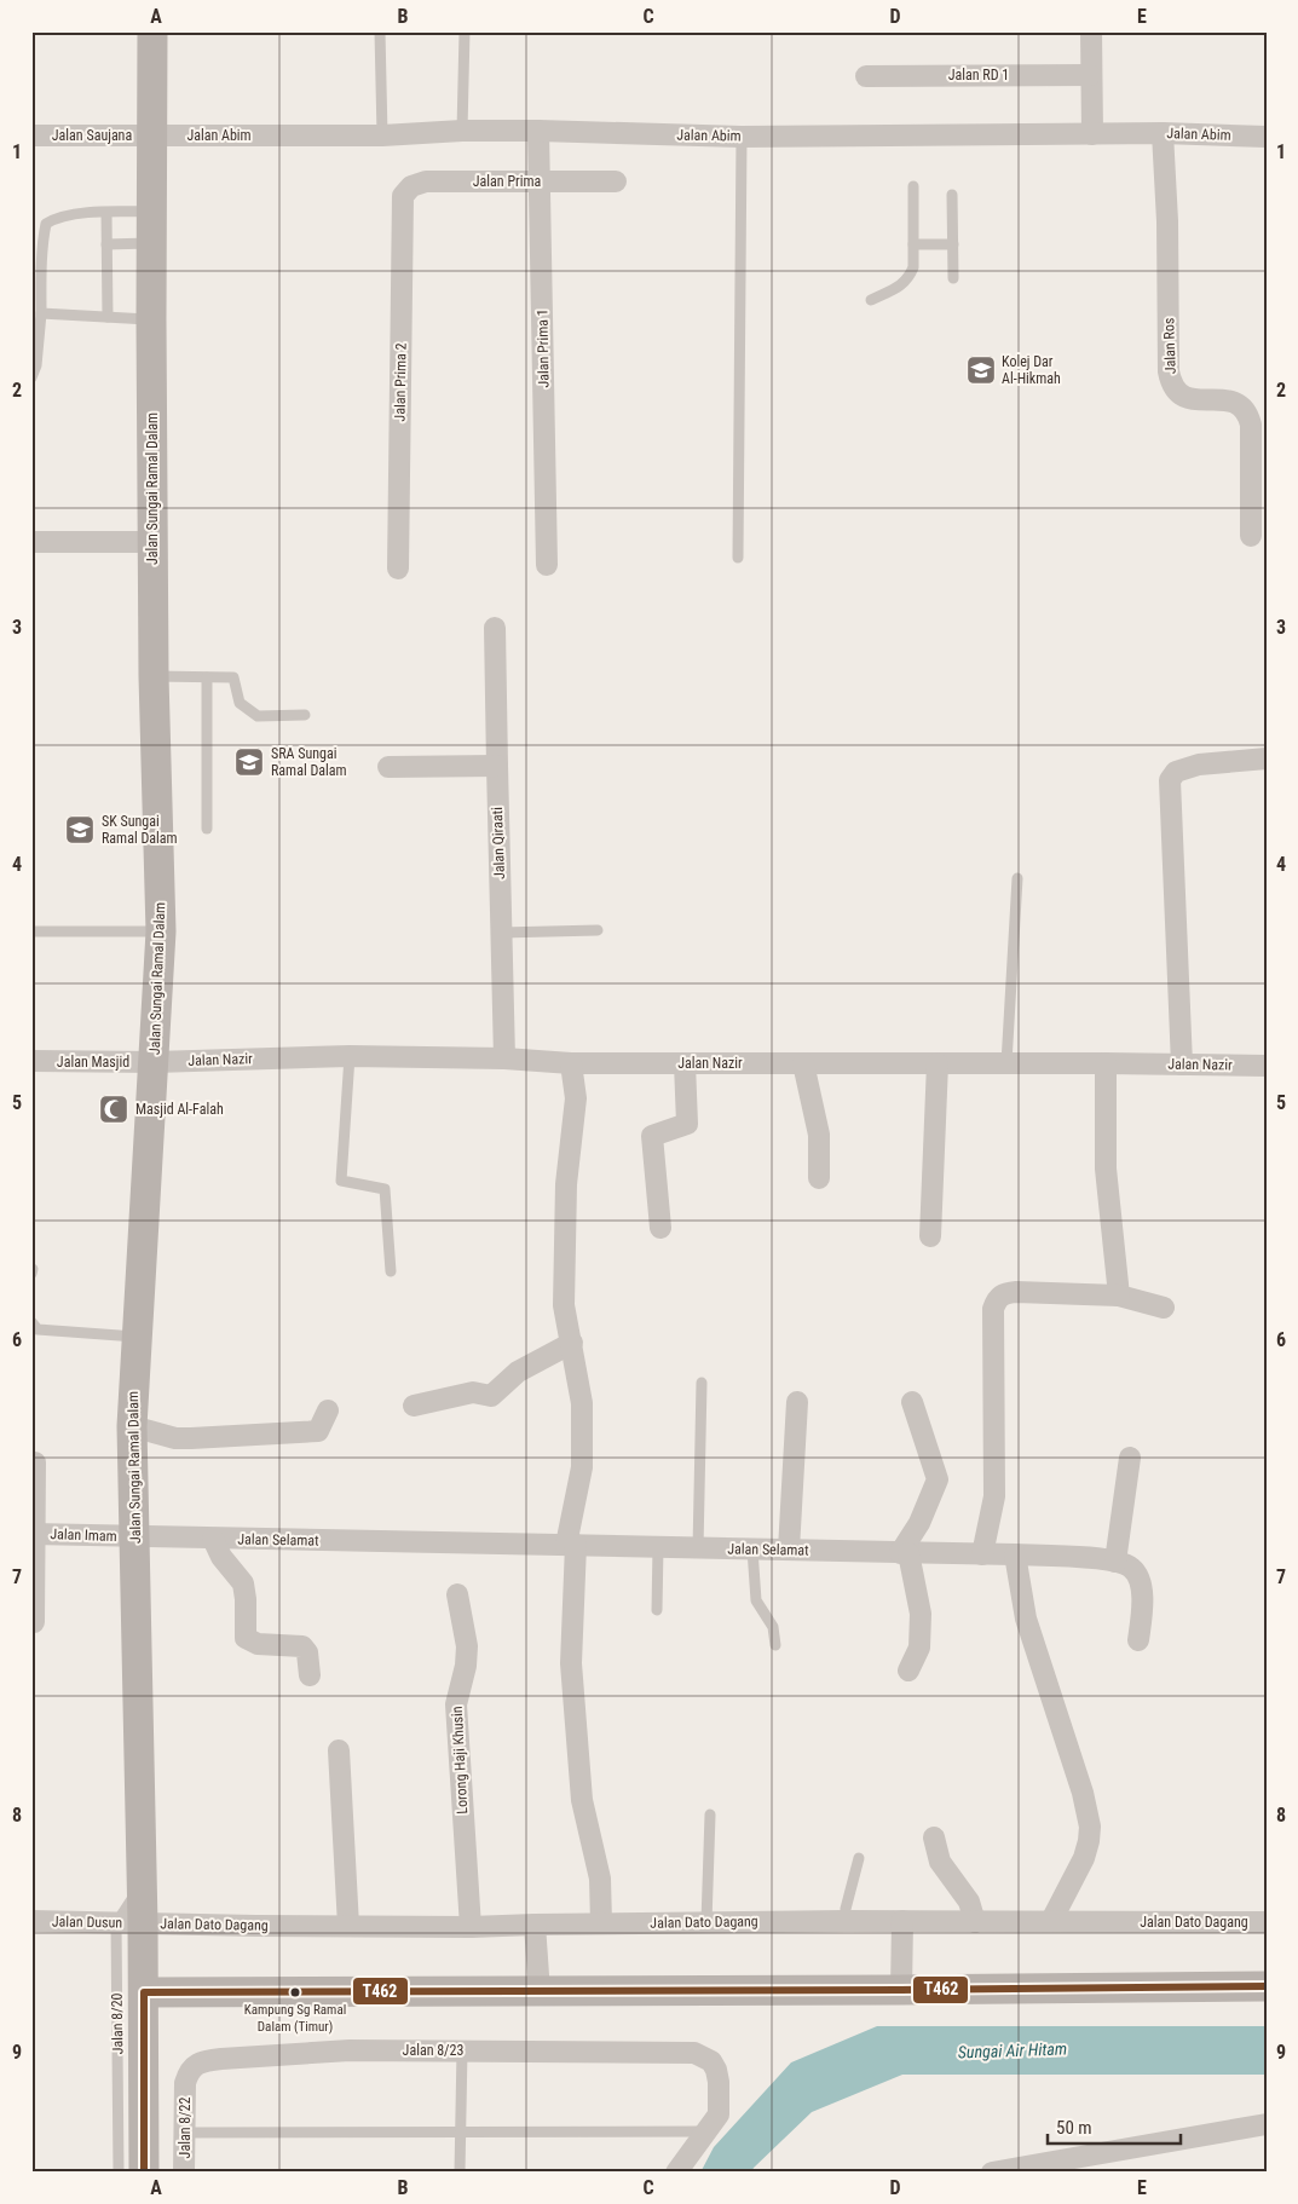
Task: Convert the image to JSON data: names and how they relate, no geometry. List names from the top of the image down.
{
  "streets": {
    "street": [
      "Jalan RD 1",
      "Jalan Abim",
      "Jalan Saujana",
      "Jalan Prima",
      "Jalan Ros",
      "Jalan Prima 1",
      "Jalan Prima 2",
      "Jalan Sungai Ramal Dalam",
      "Jalan Qiraati",
      "Jalan Nazir",
      "Jalan Masjid",
      "Jalan Imam",
      "Jalan Selamat",
      "Lorong Haji Khusin",
      "Jalan Dusun",
      "Jalan Dato Dagang",
      "Jalan 8/20",
      "Jalan 8/23",
      "Jalan 8/22"
    ]
  },
  "crossings": [
    ["Jalan Abim", "Jalan Saujana"],
    ["Jalan Abim", "Jalan Ros"],
    ["Jalan Abim", "Jalan Prima 1"],
    ["Jalan Abim", "Jalan Sungai Ramal Dalam"],
    ["Jalan Saujana", "Jalan Sungai Ramal Dalam"],
    ["Jalan Prima", "Jalan Prima 1"],
    ["Jalan Prima", "Jalan Prima 2"],
    ["Jalan Sungai Ramal Dalam", "Jalan Nazir"],
    ["Jalan Sungai Ramal Dalam", "Jalan Masjid"],
    ["Jalan Sungai Ramal Dalam", "Jalan Imam"],
    ["Jalan Sungai Ramal Dalam", "Jalan Selamat"],
    ["Jalan Sungai Ramal Dalam", "Jalan Dusun"],
    ["Jalan Sungai Ramal Dalam", "Jalan Dato Dagang"],
    ["Jalan Sungai Ramal Dalam", "Jalan 8/20"],
    ["Jalan Qiraati", "Jalan Nazir"],
    ["Jalan Nazir", "Jalan Masjid"],
    ["Jalan Imam", "Jalan Selamat"],
    ["Lorong Haji Khusin", "Jalan Dato Dagang"],
    ["Jalan Dusun", "Jalan Dato Dagang"],
    ["Jalan Dusun", "Jalan 8/20"],
    ["Jalan Dato Dagang", "Jalan 8/20"],
    ["Jalan 8/23", "Jalan 8/22"]
  ],
  "water": ["Sungai Air Hitam"],
  "places": {
    "school or university": ["Kolej Dar Al-Hikmah", "SRA Sungai Ramal Dalam", "SK Sungai Ramal Dalam"],
    "mosque": ["Masjid Al-Falah"],
    "other": ["Kampung Sg Ramal Dalam (Timur)"]
  },
  "lines": ["transit line T462"],
  "scale_bar": "50 m",
  "grid": {
    "columns": [
      "A",
      "B",
      "C",
      "D",
      "E"
    ],
    "rows": [
      "1",
      "2",
      "3",
      "4",
      "5",
      "6",
      "7",
      "8",
      "9"
    ]
  }
}
